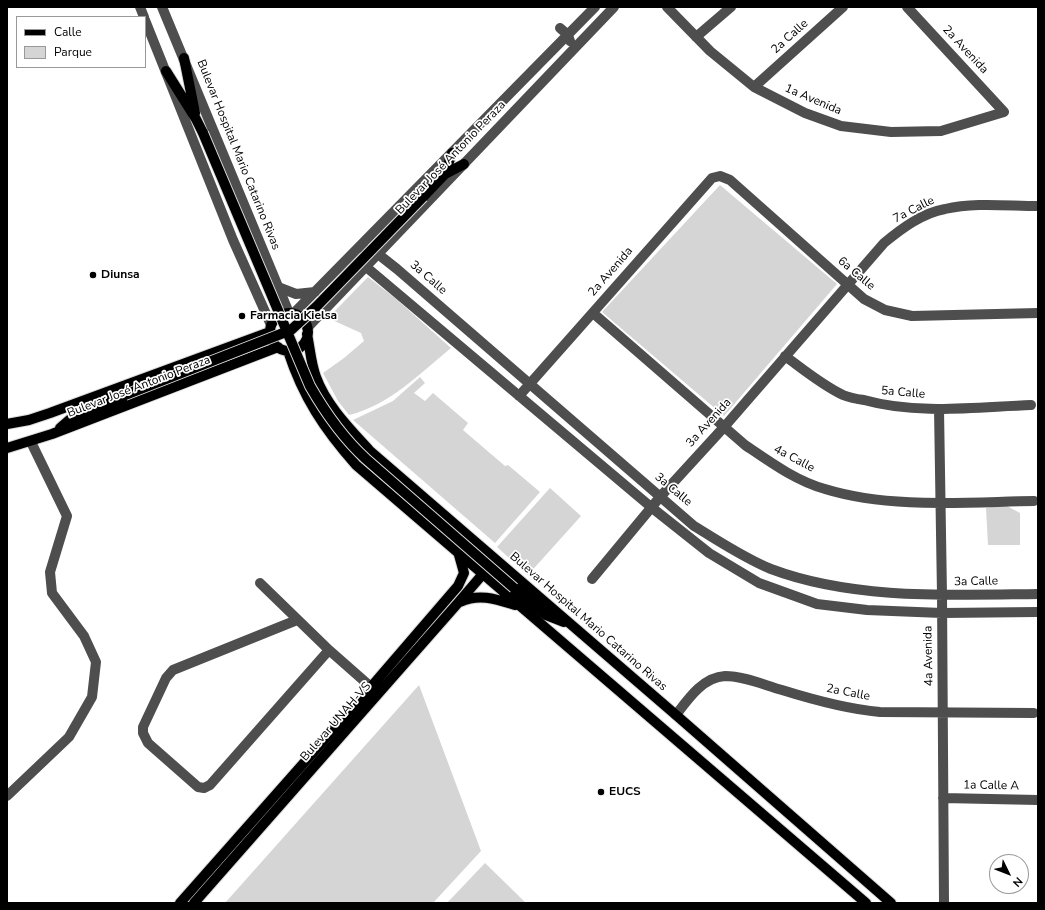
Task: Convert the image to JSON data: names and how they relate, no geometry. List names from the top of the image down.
{
  "streets": {
    "main road": ["Bulevar Hospital Mario Catarino Rivas", "Bulevar José Antonio Peraza", "Bulevar UNAH-VS"],
    "street": [
      "2a Calle",
      "2a Avenida",
      "1a Avenida",
      "7a Calle",
      "6a Calle",
      "3a Calle",
      "5a Calle",
      "3a Avenida",
      "4a Calle",
      "4a Avenida",
      "1a Calle A"
    ]
  },
  "crossings": [
    ["2a Calle", "1a Avenida"],
    ["2a Calle", "Bulevar Hospital Mario Catarino Rivas"],
    ["2a Calle", "4a Avenida"],
    ["2a Avenida", "1a Avenida"],
    ["2a Avenida", "6a Calle"],
    ["2a Avenida", "3a Calle"],
    ["2a Avenida", "4a Calle"],
    ["Bulevar Hospital Mario Catarino Rivas", "Bulevar José Antonio Peraza"],
    ["Bulevar Hospital Mario Catarino Rivas", "Bulevar UNAH-VS"],
    ["Bulevar José Antonio Peraza", "3a Calle"],
    ["7a Calle", "6a Calle"],
    ["7a Calle", "3a Avenida"],
    ["6a Calle", "3a Avenida"],
    ["3a Calle", "3a Avenida"],
    ["3a Calle", "4a Avenida"],
    ["5a Calle", "3a Avenida"],
    ["5a Calle", "4a Avenida"],
    ["3a Avenida", "4a Calle"],
    ["4a Calle", "4a Avenida"],
    ["4a Avenida", "1a Calle A"]
  ],
  "places": ["Diunsa", "Farmacia Kielsa", "EUCS"],
  "legend": ["Calle", "Parque"],
  "north": "bottom right"
}
